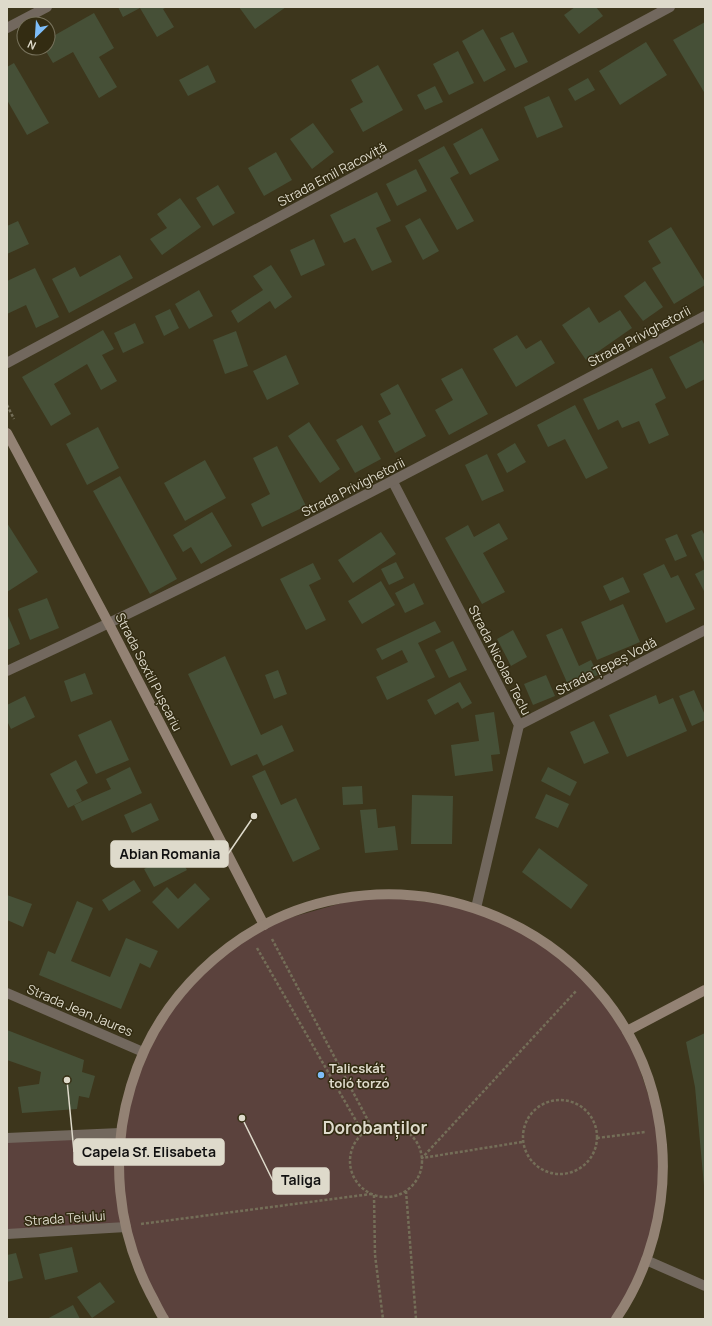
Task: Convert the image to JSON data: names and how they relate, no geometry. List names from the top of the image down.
{
  "streets": {
    "street": [
      "Strada Emil Racoviță",
      "Strada Privighetorii",
      "Strada Nicolae Teclu",
      "Strada Țepeș Vodă",
      "Strada Sextil Pușcariu",
      "Strada Jean Jaures",
      "Strada Teiului"
    ]
  },
  "crossings": [
    ["Strada Privighetorii", "Strada Nicolae Teclu"],
    ["Strada Privighetorii", "Strada Sextil Pușcariu"],
    ["Strada Nicolae Teclu", "Strada Țepeș Vodă"]
  ],
  "districts": ["Dorobanților"],
  "places": [
    "Abian Romania",
    "Talicskát toló torzó",
    "Capela Sf. Elisabeta",
    "Taliga"
  ],
  "north": "bottom left"
}
